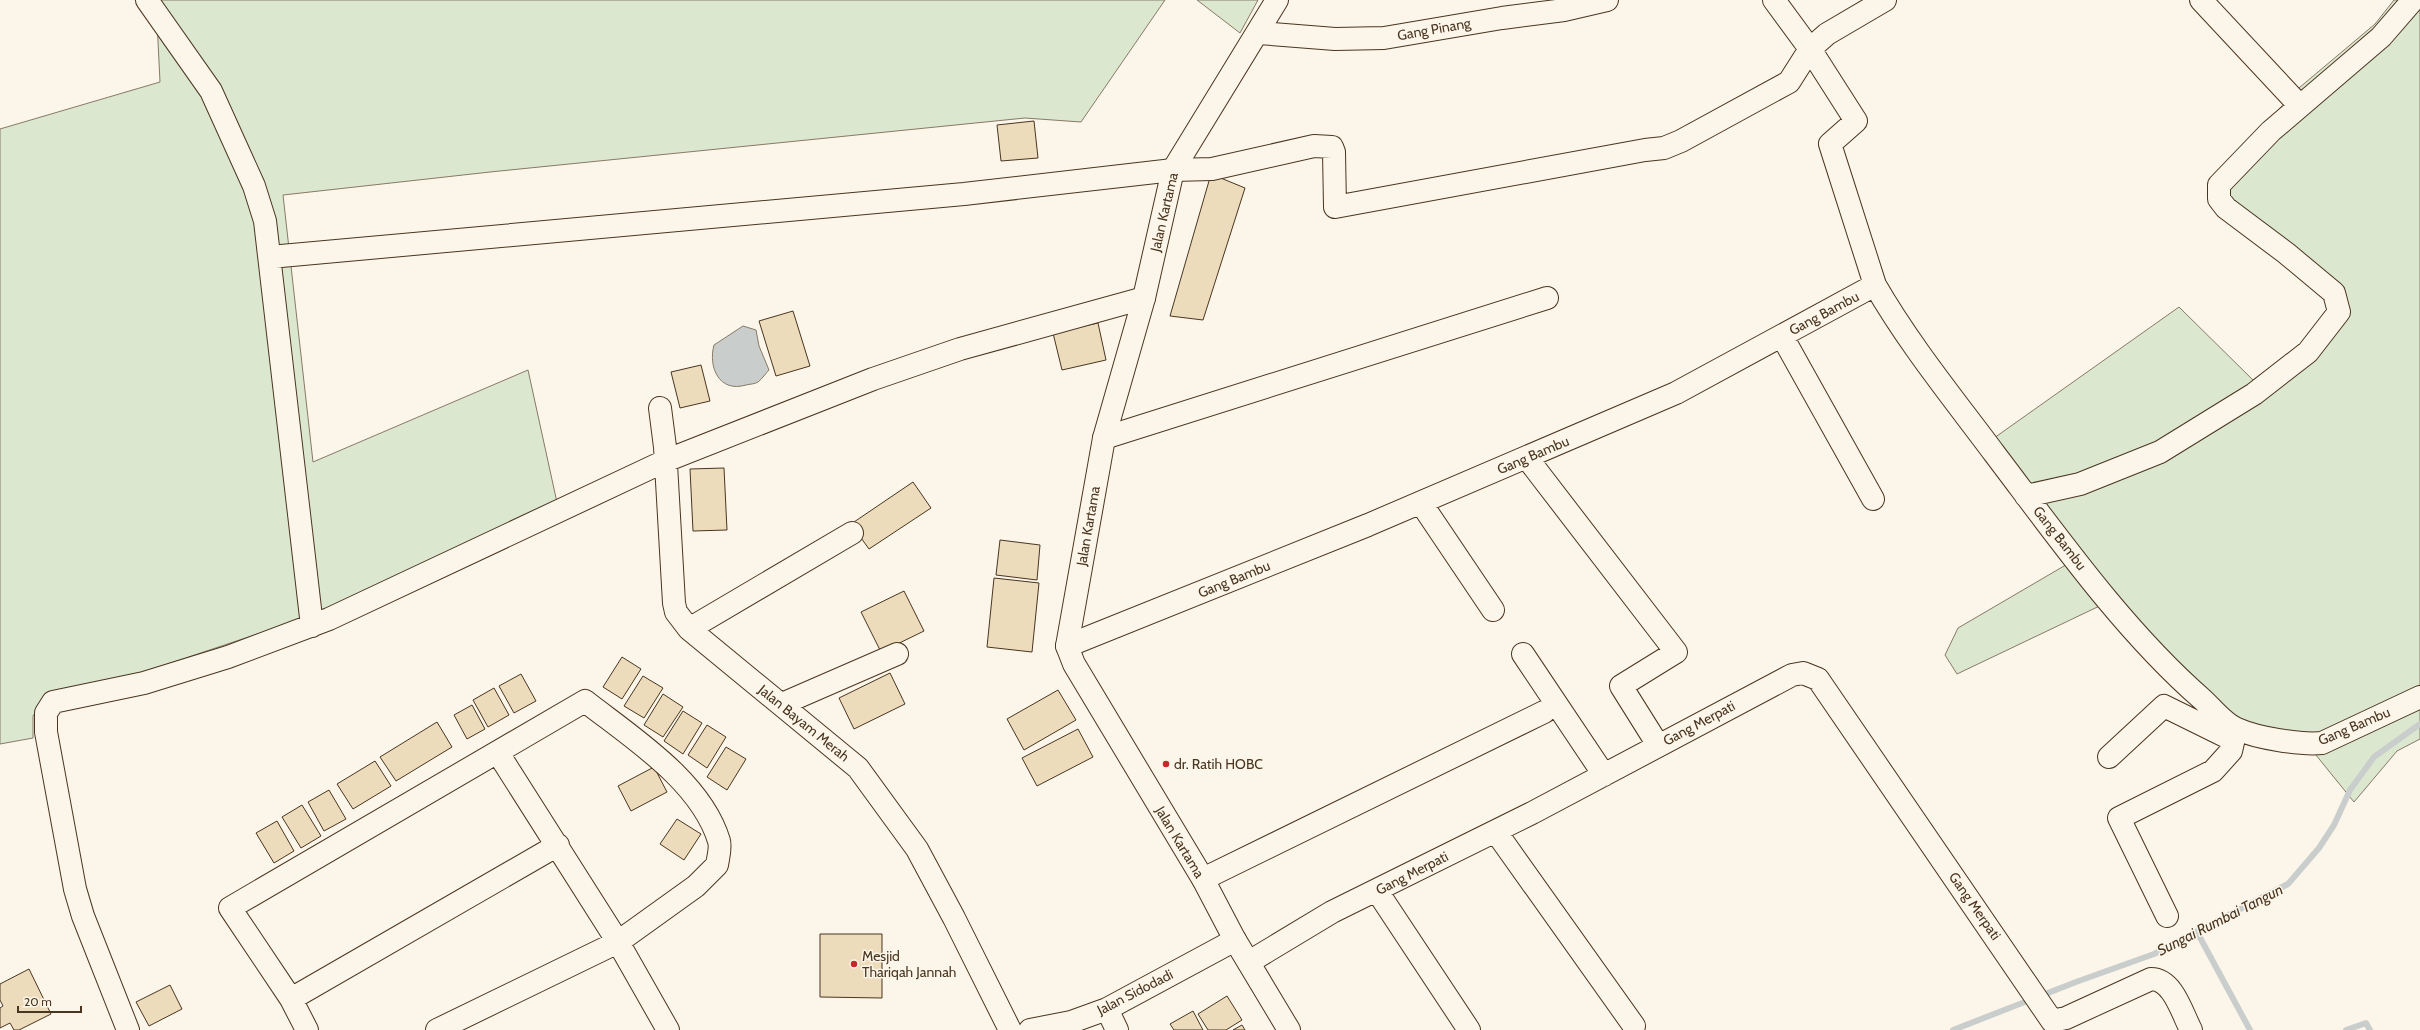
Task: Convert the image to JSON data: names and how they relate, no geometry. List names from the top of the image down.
{
  "streets": {
    "street": [
      "Gang Pinang",
      "Jalan Kartama",
      "Gang Bambu",
      "Jalan Bayam Merah",
      "Gang Merpati",
      "Jalan Sidodadi"
    ]
  },
  "crossings": [
    ["Gang Pinang", "Jalan Kartama"],
    ["Jalan Kartama", "Gang Bambu"],
    ["Jalan Kartama", "Gang Merpati"],
    ["Jalan Kartama", "Jalan Sidodadi"]
  ],
  "water": ["Sungai Rumbai Tangun"],
  "places": ["dr. Ratih HOBC", "Mesjid Thariqah Jannah"],
  "scale_bar": "20 m"
}
